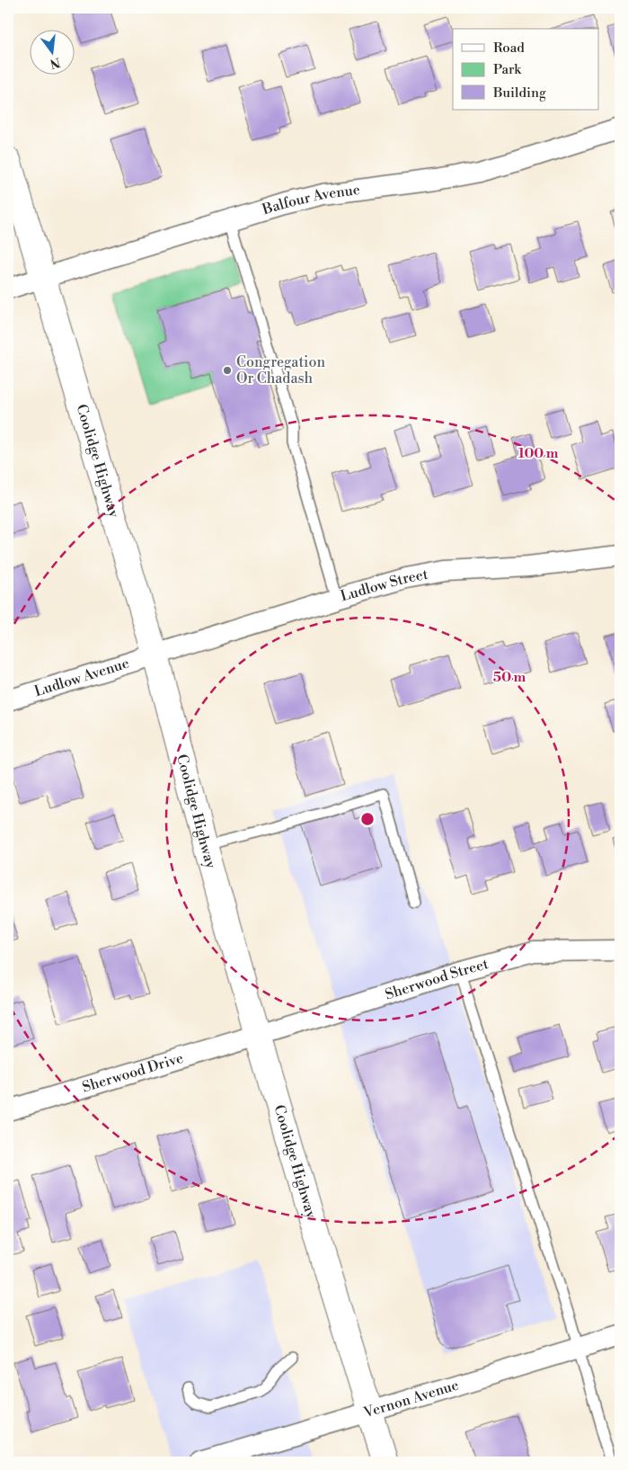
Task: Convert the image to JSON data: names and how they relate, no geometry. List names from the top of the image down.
{
  "streets": {
    "main road": ["Coolidge Highway"],
    "street": [
      "Balfour Avenue",
      "Ludlow Street",
      "Ludlow Avenue",
      "Sherwood Street",
      "Sherwood Drive",
      "Vernon Avenue"
    ]
  },
  "crossings": [
    ["Balfour Avenue", "Coolidge Highway"],
    ["Coolidge Highway", "Ludlow Street"],
    ["Coolidge Highway", "Ludlow Avenue"],
    ["Coolidge Highway", "Sherwood Street"],
    ["Coolidge Highway", "Sherwood Drive"],
    ["Coolidge Highway", "Vernon Avenue"],
    ["Ludlow Street", "Ludlow Avenue"],
    ["Sherwood Street", "Sherwood Drive"]
  ],
  "places": ["Congregation Or Chadash"],
  "legend": ["Road", "Park", "Building"],
  "north": "bottom",
  "rings": ["100 m", "50 m"]
}
